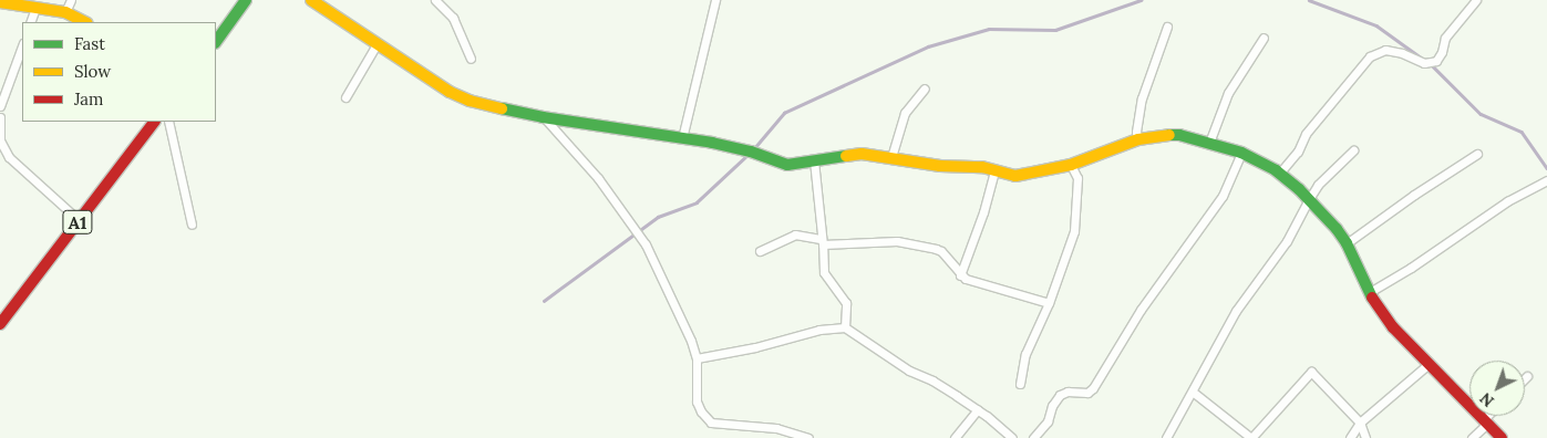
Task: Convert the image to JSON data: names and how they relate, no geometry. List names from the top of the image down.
{
  "streets": {
    "main road": ["A1"]
  },
  "legend": ["Fast", "Slow", "Jam"],
  "north": "bottom left"
}
